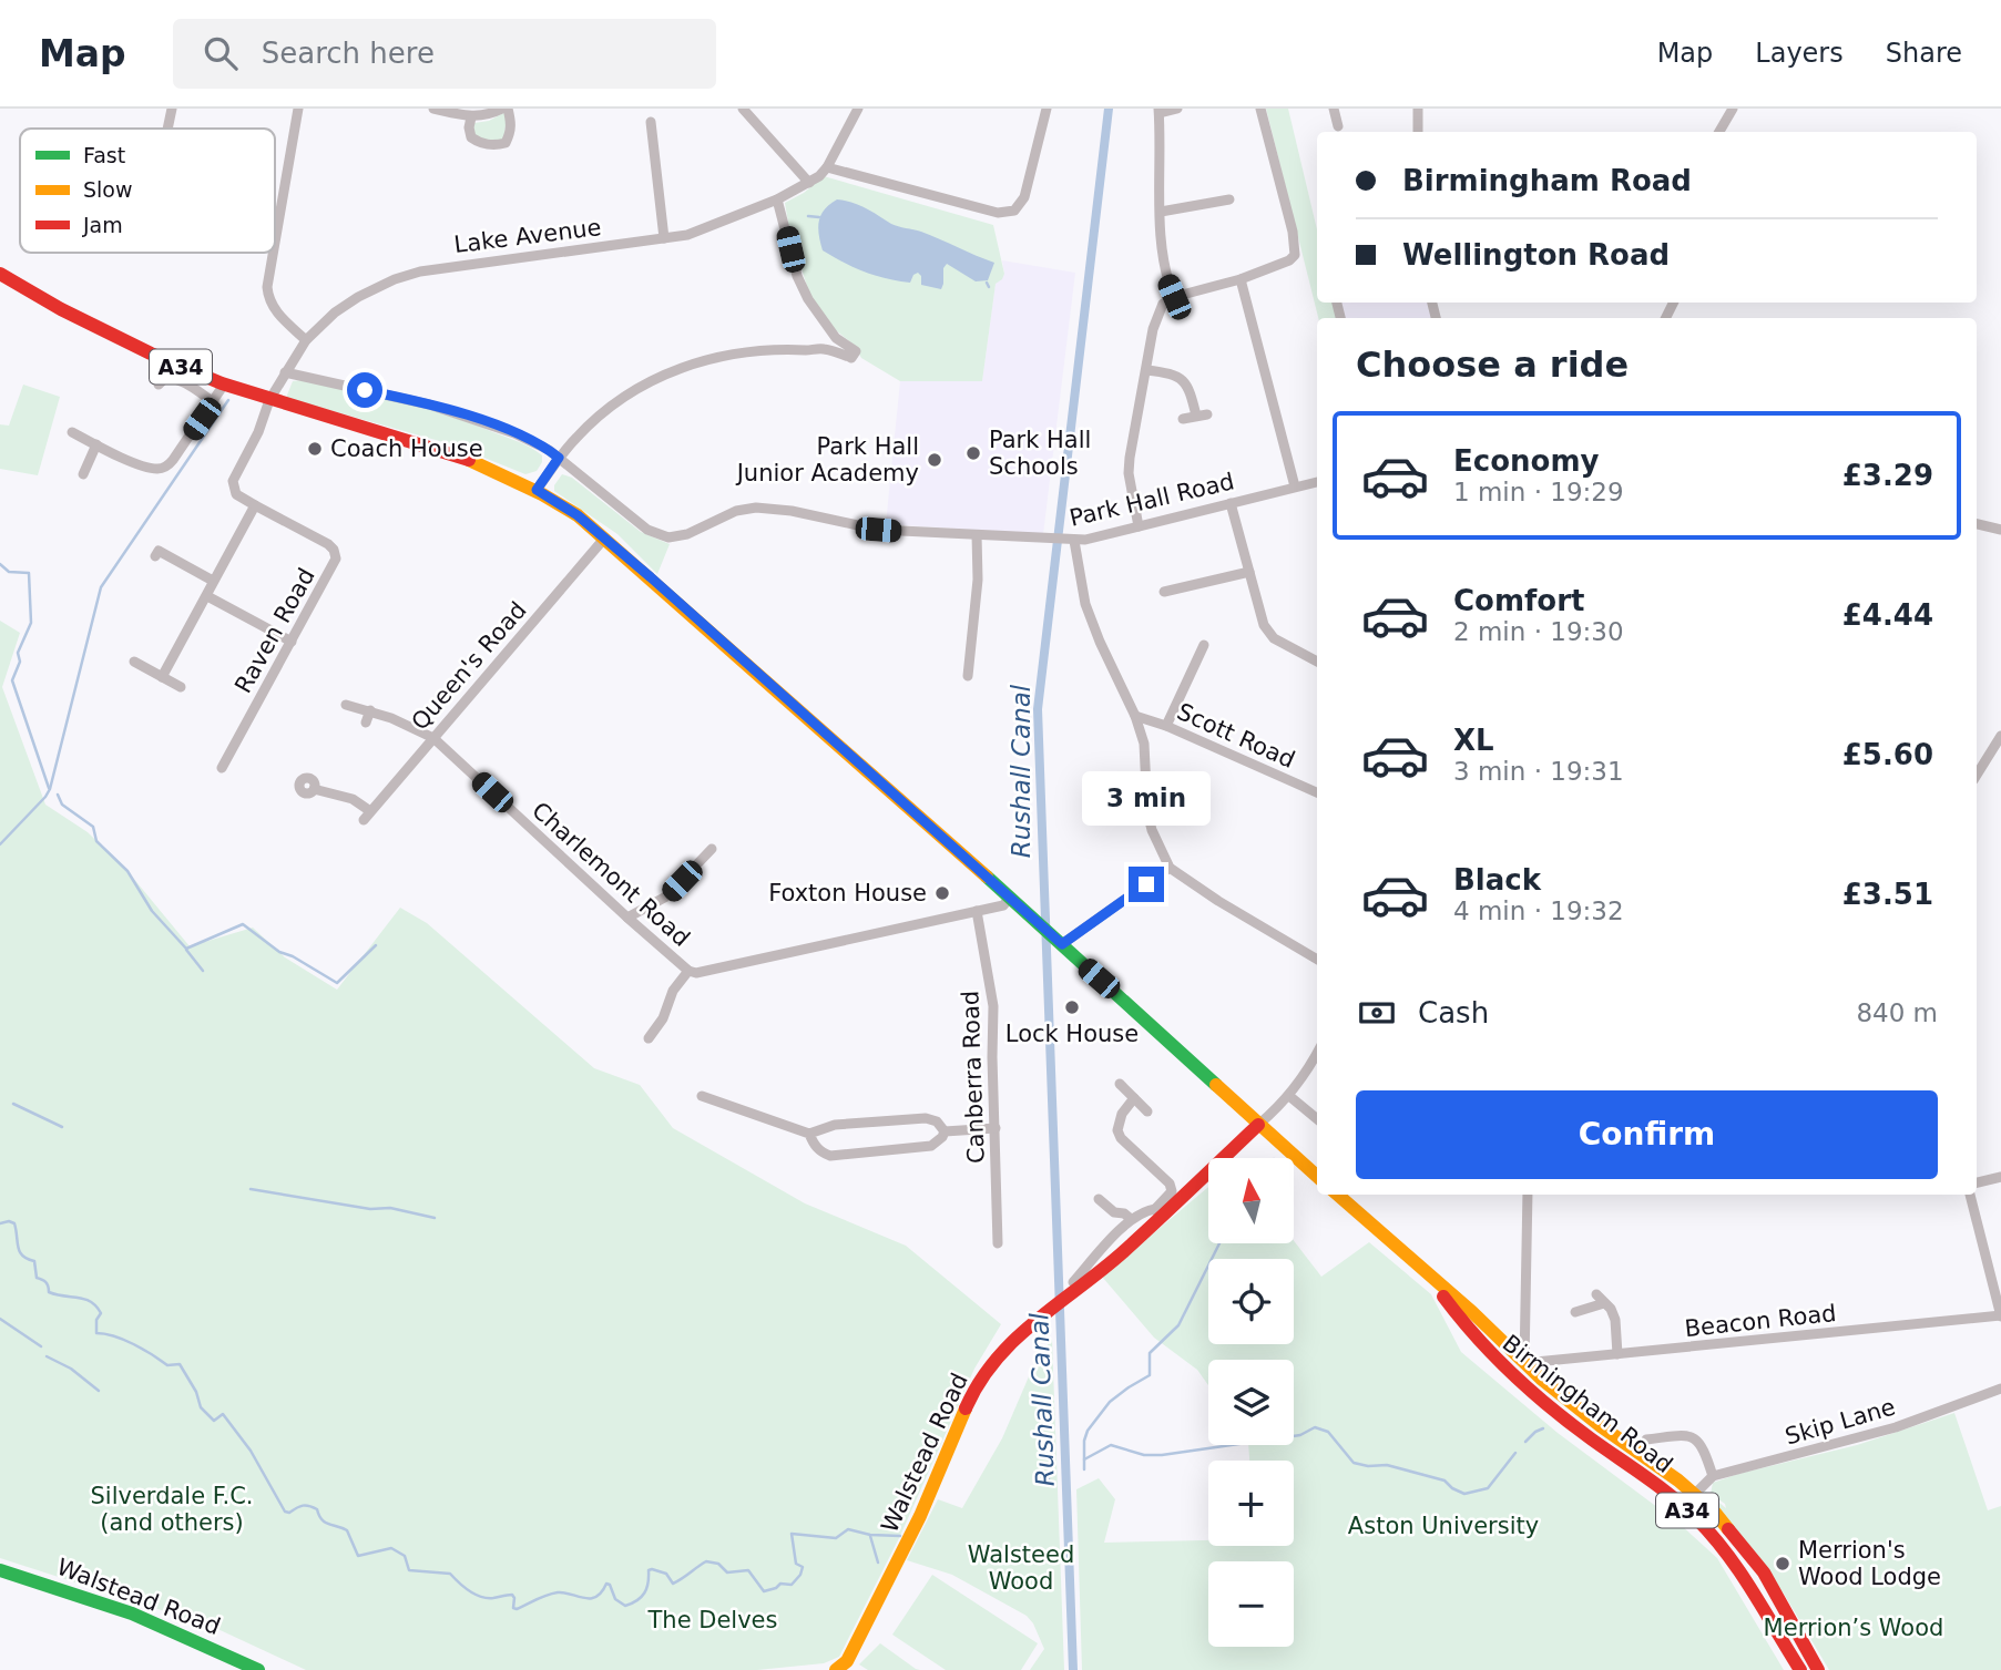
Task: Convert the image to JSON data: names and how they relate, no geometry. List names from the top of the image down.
{
  "streets": {
    "main road": ["A34", "Birmingham Road", "Walstead Road"],
    "street": [
      "Lake Avenue",
      "Park Hall Road",
      "Raven Road",
      "Queen's Road",
      "Scott Road",
      "Charlemont Road",
      "Canberra Road",
      "Beacon Road",
      "Skip Lane"
    ]
  },
  "crossings": [
    ["Lake Avenue", "A34"],
    ["Lake Avenue", "Raven Road"],
    ["A34", "Queen's Road"],
    ["A34", "Charlemont Road"],
    ["A34", "Walstead Road"],
    ["Queen's Road", "Charlemont Road"],
    ["Charlemont Road", "Canberra Road"],
    ["Beacon Road", "Birmingham Road"]
  ],
  "water": ["Rushall Canal"],
  "parks": [
    "Silverdale F.C. (and others)",
    "Aston University",
    "Walsteed Wood",
    "The Delves",
    "Merrion’s Wood"
  ],
  "places": [
    "Coach House",
    "Park Hall Schools",
    "Park Hall Junior Academy",
    "Foxton House",
    "Lock House",
    "Merrion's Wood Lodge"
  ],
  "legend": ["Fast", "Slow", "Jam"],
  "north": "top",
  "page": {
    "header": "Map",
    "search": "Search here",
    "nav": ["Map", "Layers", "Share"],
    "banner": ["Birmingham Road", "Wellington Road"],
    "heading": "Choose a ride",
    "list": [
      {
        "name": "Economy",
        "note": "1 min · 19:29",
        "value": "£3.29"
      },
      {
        "name": "Comfort",
        "note": "2 min · 19:30",
        "value": "£4.44"
      },
      {
        "name": "XL",
        "note": "3 min · 19:31",
        "value": "£5.60"
      },
      {
        "name": "Black",
        "note": "4 min · 19:32",
        "value": "£3.51"
      }
    ],
    "bubble": "3 min",
    "pay": ["Cash", "840 m"],
    "buttons": "Confirm",
    "map_buttons": ["+", "−"]
  }
}
